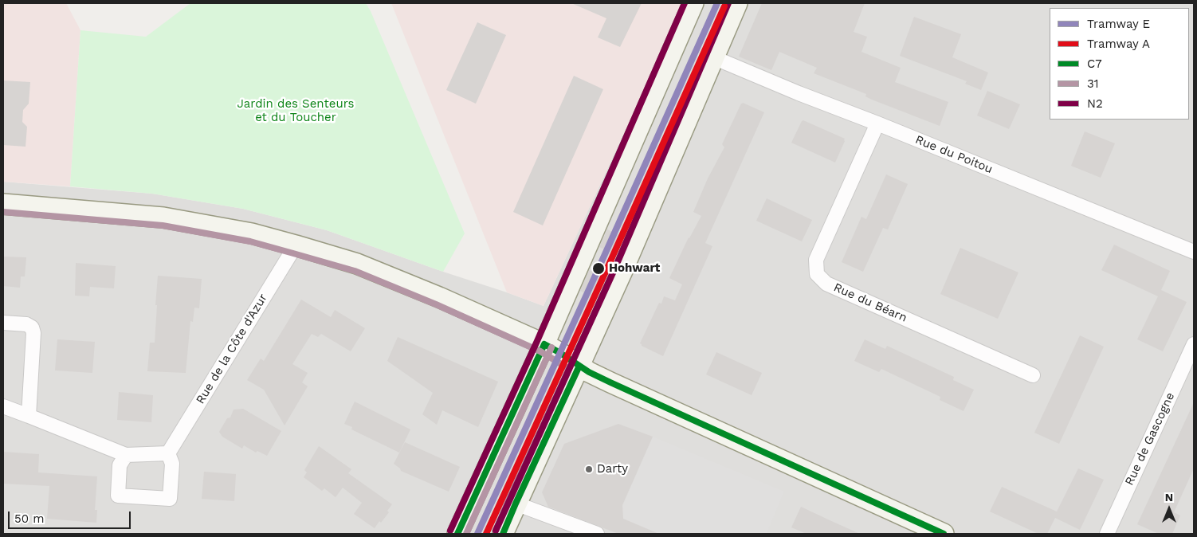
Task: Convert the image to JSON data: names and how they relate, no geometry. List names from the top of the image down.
{
  "streets": {
    "street": [
      "Rue du Poitou",
      "Rue du Béarn",
      "Rue de la Côte d'Azur",
      "Rue de Gascogne"
    ]
  },
  "crossings": [
    ["Rue du Poitou", "Rue du Béarn"]
  ],
  "parks": ["Jardin des Senteurs et du Toucher"],
  "places": ["Hohwart", "Darty"],
  "lines": [
    "tram line E",
    "transit line N2",
    "tram line A",
    "transit line 31",
    "transit line C7"
  ],
  "legend": [
    "Tramway E",
    "Tramway A",
    "C7",
    "31",
    "N2"
  ],
  "scale_bar": "50 m",
  "north": "top"
}
